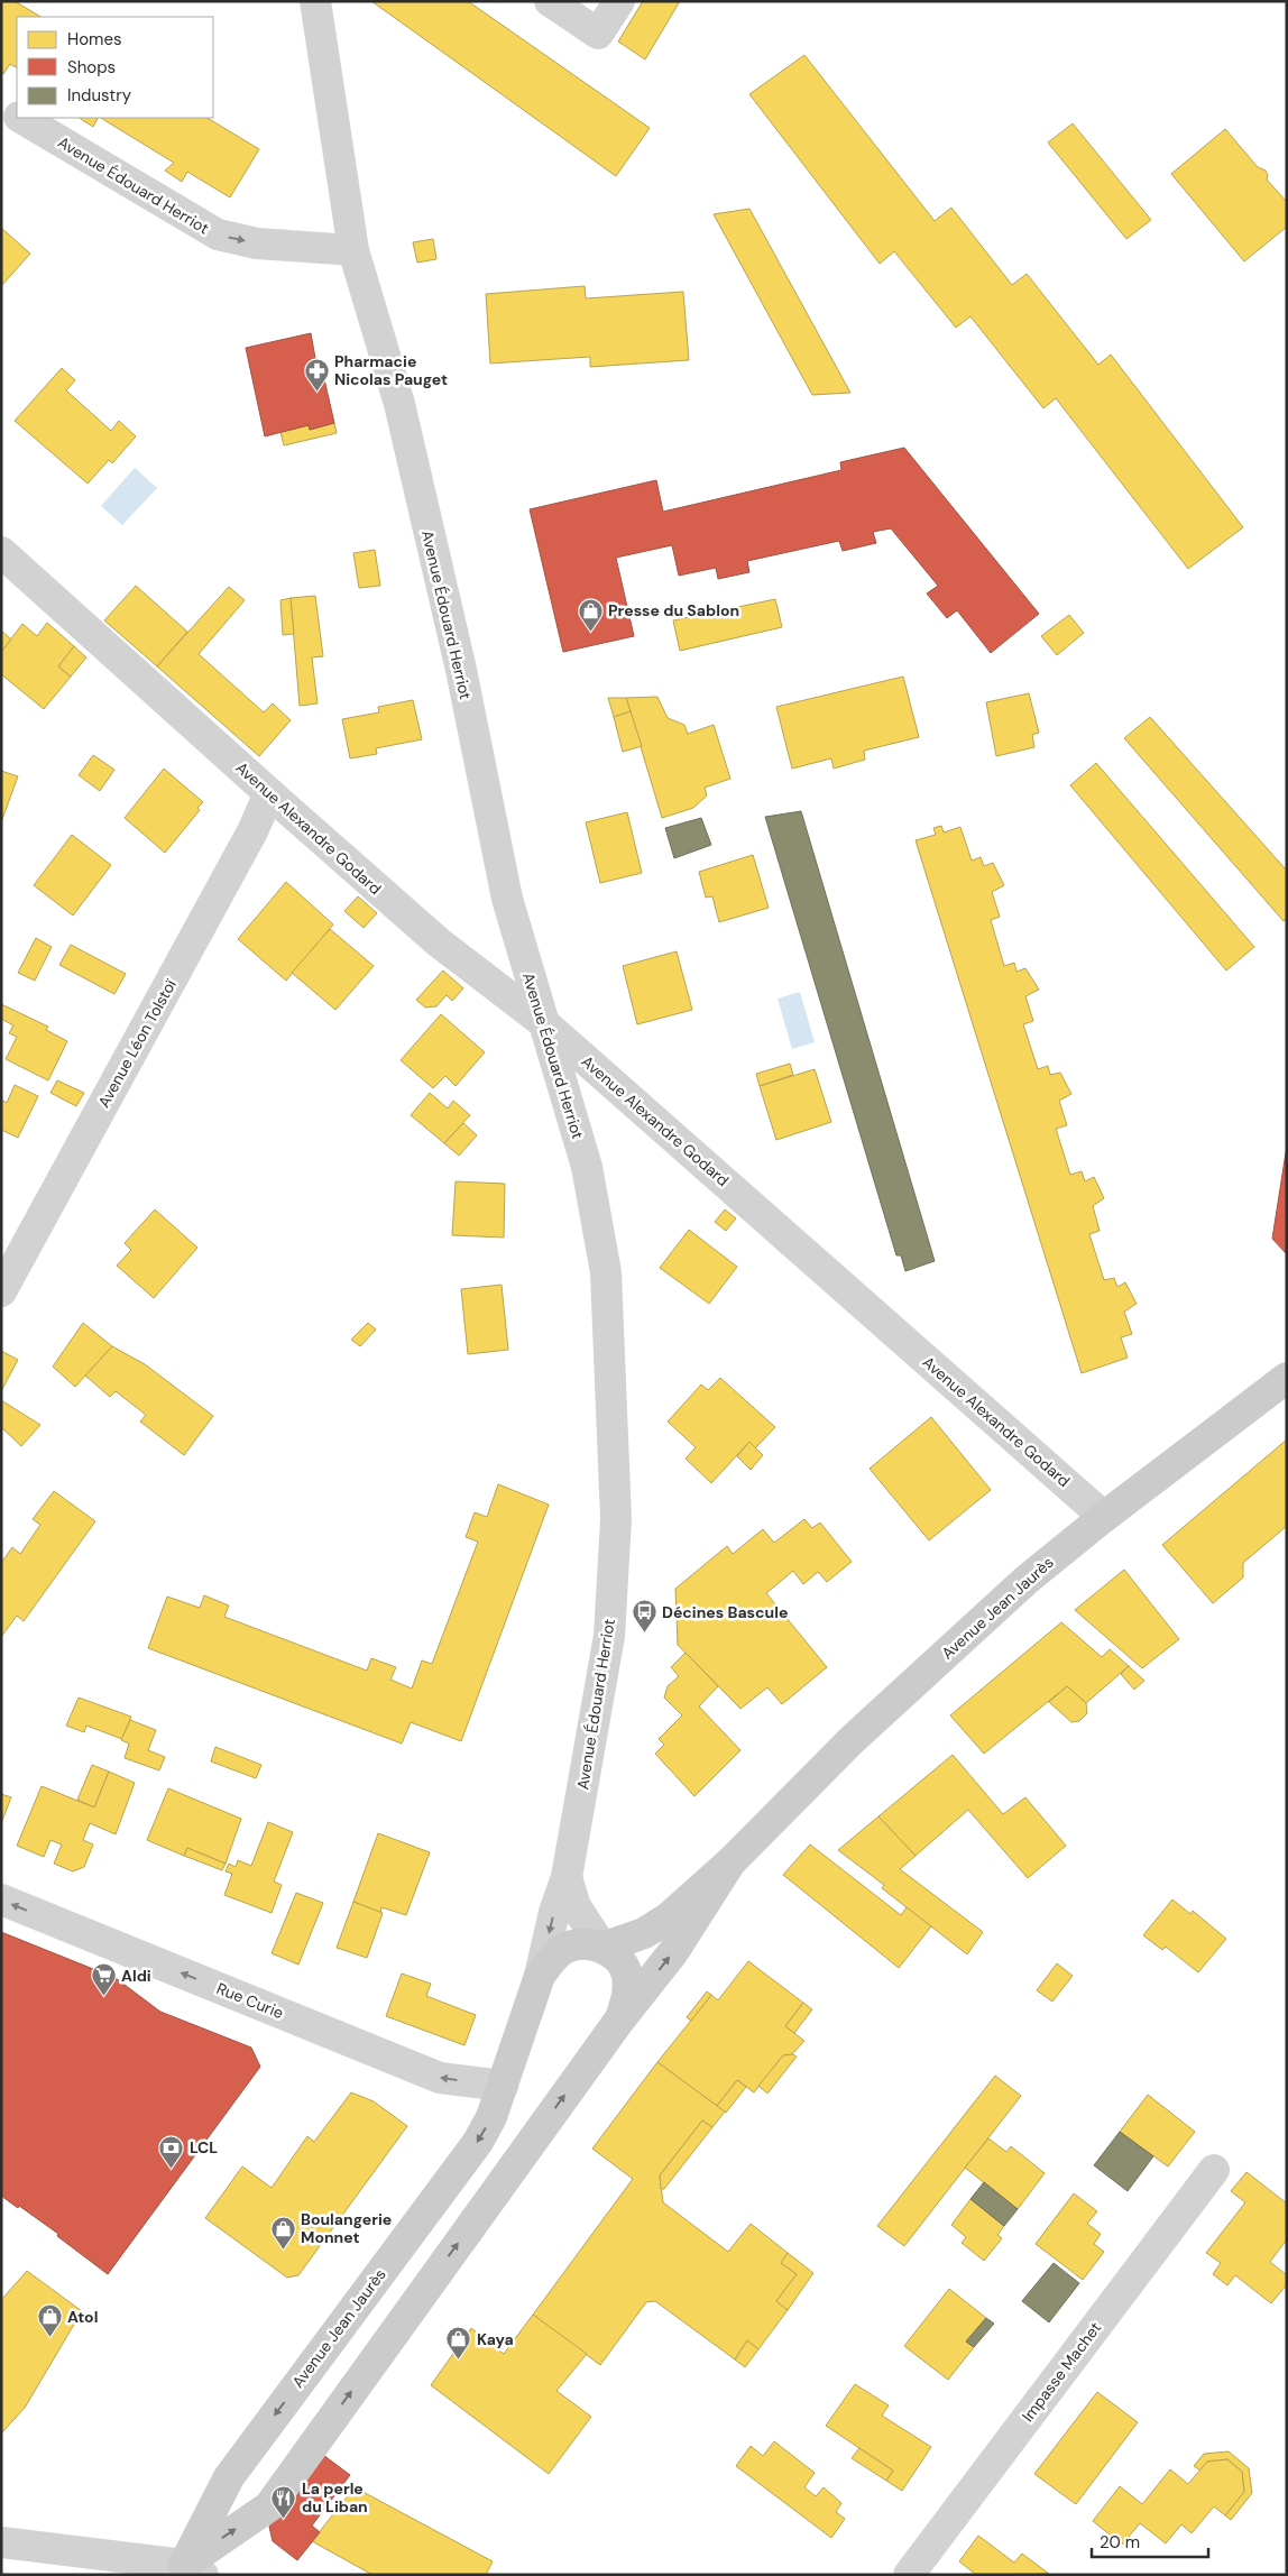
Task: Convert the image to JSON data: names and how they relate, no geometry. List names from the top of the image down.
{
  "streets": {
    "main road": ["Avenue Jean Jaurès"],
    "street": [
      "Avenue Édouard Herriot",
      "Avenue Alexandre Godard",
      "Avenue Léon Tolstoï",
      "Rue Curie",
      "Impasse Machet"
    ]
  },
  "crossings": [
    ["Avenue Édouard Herriot", "Avenue Alexandre Godard"],
    ["Avenue Édouard Herriot", "Avenue Jean Jaurès"],
    ["Avenue Alexandre Godard", "Avenue Léon Tolstoï"],
    ["Avenue Alexandre Godard", "Avenue Jean Jaurès"],
    ["Avenue Jean Jaurès", "Rue Curie"]
  ],
  "one_way": ["Rue Curie"],
  "places": {
    "pharmacy": ["Pharmacie Nicolas Pauget"],
    "shop": [
      "Presse du Sablon",
      "Boulangerie Monnet",
      "Atol",
      "Kaya"
    ],
    "bus stop": ["Décines Bascule"],
    "supermarket": ["Aldi"],
    "bank": ["LCL"],
    "restaurant": ["La perle du Liban"]
  },
  "legend": ["Homes", "Shops", "Industry"],
  "scale_bar": "20 m"
}
